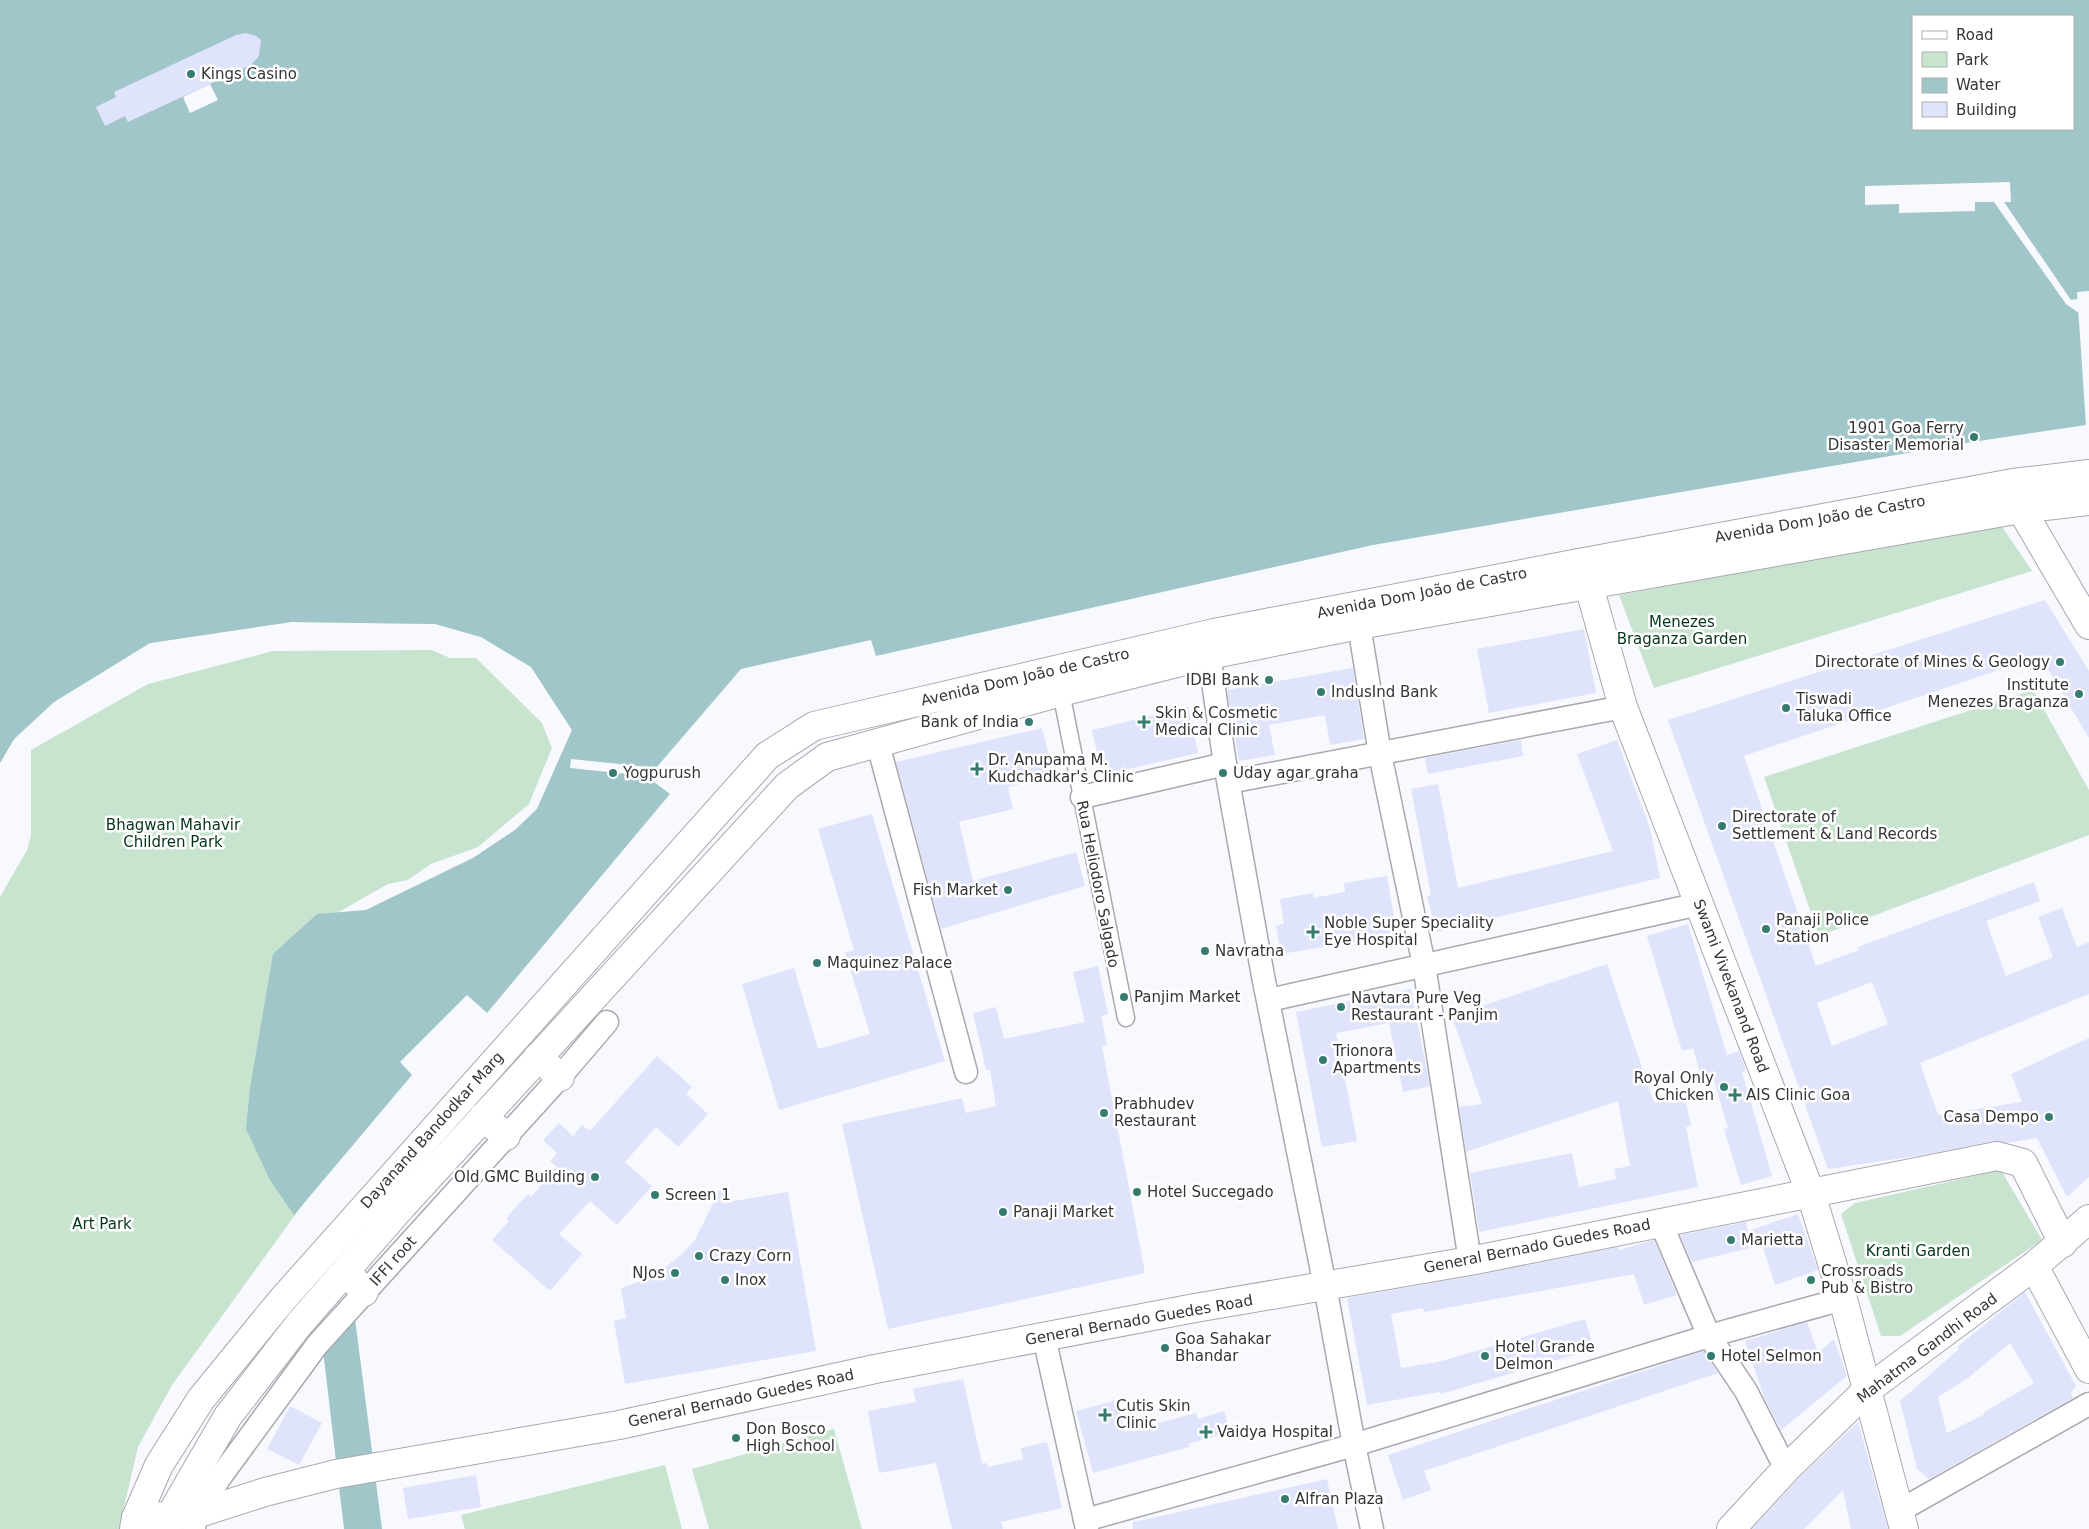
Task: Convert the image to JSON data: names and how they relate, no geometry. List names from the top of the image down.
{
  "streets": {
    "main road": [
      "Avenida Dom João de Castro",
      "Swami Vivekanand Road",
      "Dayanand Bandodkar Marg",
      "General Bernado Guedes Road",
      "Mahatma Gandhi Road"
    ],
    "street": ["Rua Heliodoro Salgado", "IFFI root"]
  },
  "crossings": [
    ["Avenida Dom João de Castro", "Rua Heliodoro Salgado"],
    ["Avenida Dom João de Castro", "Swami Vivekanand Road"],
    ["Avenida Dom João de Castro", "Dayanand Bandodkar Marg"],
    ["Avenida Dom João de Castro", "General Bernado Guedes Road"],
    ["Avenida Dom João de Castro", "IFFI root"],
    ["Swami Vivekanand Road", "General Bernado Guedes Road"],
    ["Swami Vivekanand Road", "Mahatma Gandhi Road"],
    ["Dayanand Bandodkar Marg", "General Bernado Guedes Road"],
    ["General Bernado Guedes Road", "IFFI root"],
    ["General Bernado Guedes Road", "Mahatma Gandhi Road"]
  ],
  "parks": [
    "Menezes Braganza Garden",
    "Bhagwan Mahavir Children Park",
    "Art Park",
    "Kranti Garden"
  ],
  "places": {
    "other": [
      "Kings Casino",
      "1901 Goa Ferry Disaster Memorial",
      "Directorate of Mines & Geology",
      "IDBI Bank",
      "IndusInd Bank",
      "Institute Menezes Braganza",
      "Tiswadi Taluka Office",
      "Bank of India",
      "Yogpurush",
      "Uday agar graha",
      "Directorate of Settlement & Land Records",
      "Fish Market",
      "Panaji Police Station",
      "Navratna",
      "Maquinez Palace",
      "Panjim Market",
      "Navtara Pure Veg Restaurant - Panjim",
      "Trionora Apartments",
      "Royal Only Chicken",
      "Prabhudev Restaurant",
      "Casa Dempo",
      "Old GMC Building",
      "Hotel Succegado",
      "Screen 1",
      "Panaji Market",
      "Marietta",
      "Crazy Corn",
      "NJos",
      "Inox",
      "Crossroads Pub & Bistro",
      "Goa Sahakar Bhandar",
      "Hotel Grande Delmon",
      "Hotel Selmon",
      "Don Bosco High School",
      "Alfran Plaza"
    ],
    "health": [
      "Skin & Cosmetic Medical Clinic",
      "Dr. Anupama M. Kudchadkar's Clinic",
      "Noble Super Speciality Eye Hospital",
      "AIS Clinic Goa",
      "Cutis Skin Clinic",
      "Vaidya Hospital"
    ]
  },
  "legend": [
    "Road",
    "Park",
    "Water",
    "Building"
  ]
}
